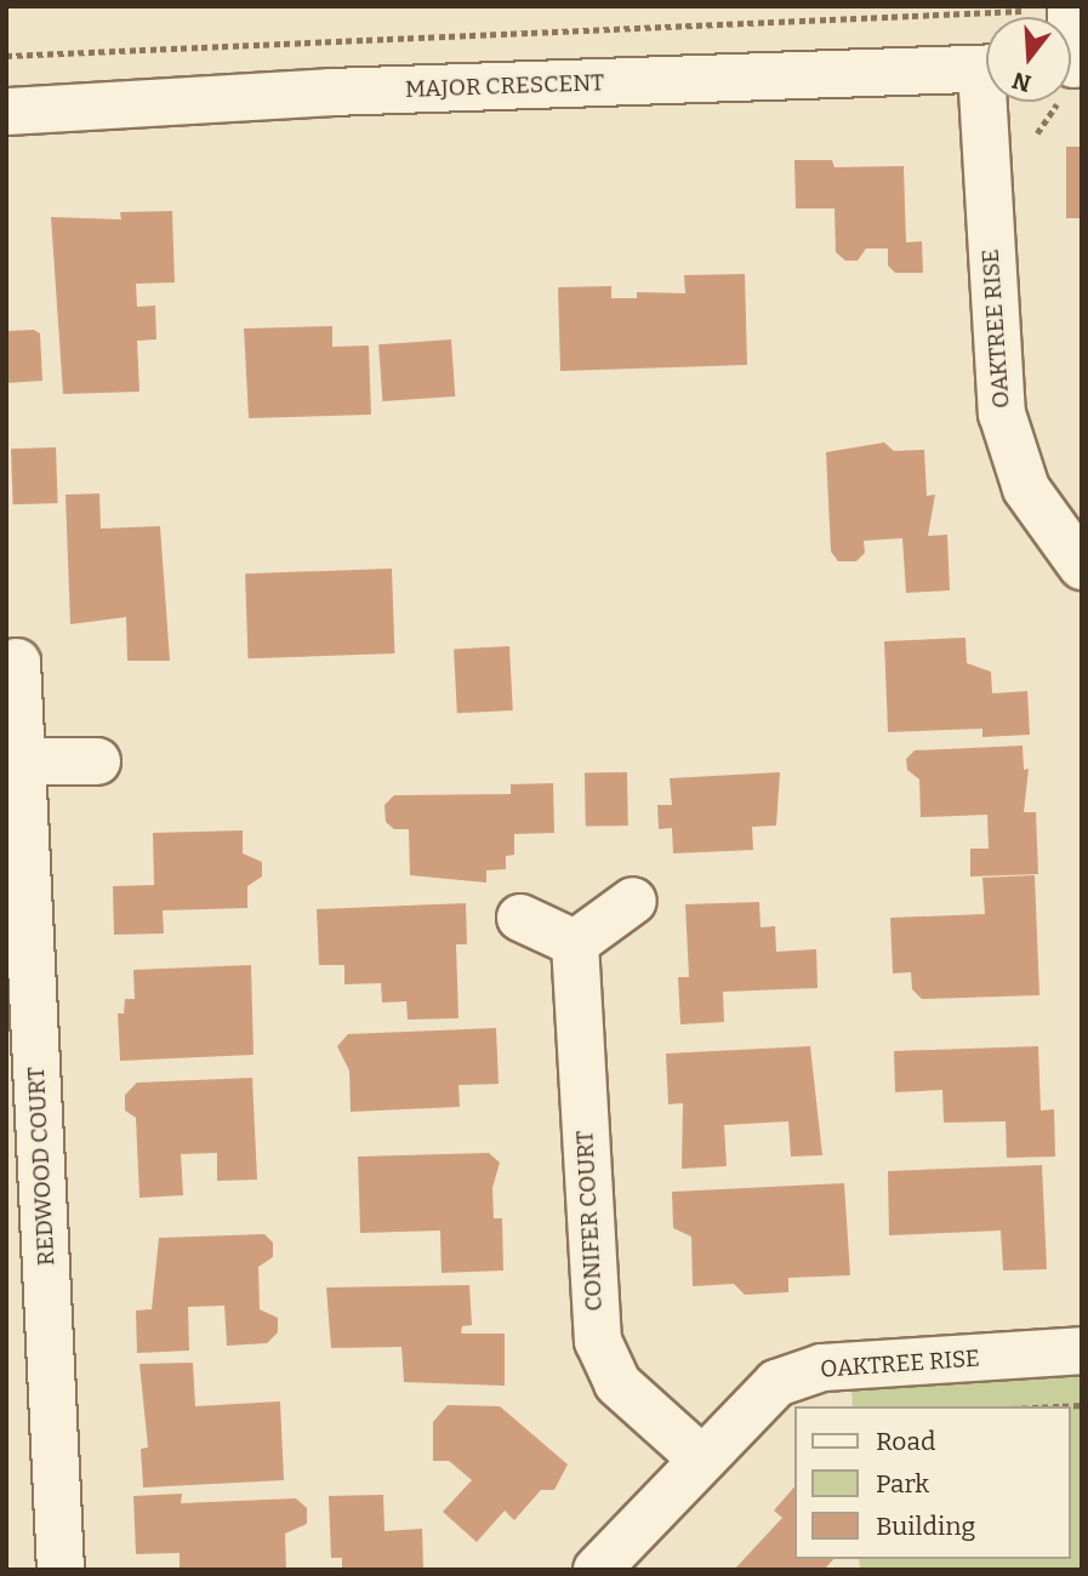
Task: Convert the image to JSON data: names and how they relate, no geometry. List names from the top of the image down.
{
  "streets": {
    "street": [
      "MAJOR CRESCENT",
      "OAKTREE RISE",
      "REDWOOD COURT",
      "CONIFER COURT"
    ]
  },
  "crossings": [
    ["OAKTREE RISE", "CONIFER COURT"]
  ],
  "legend": ["Road", "Park", "Building"],
  "north": "bottom"
}
